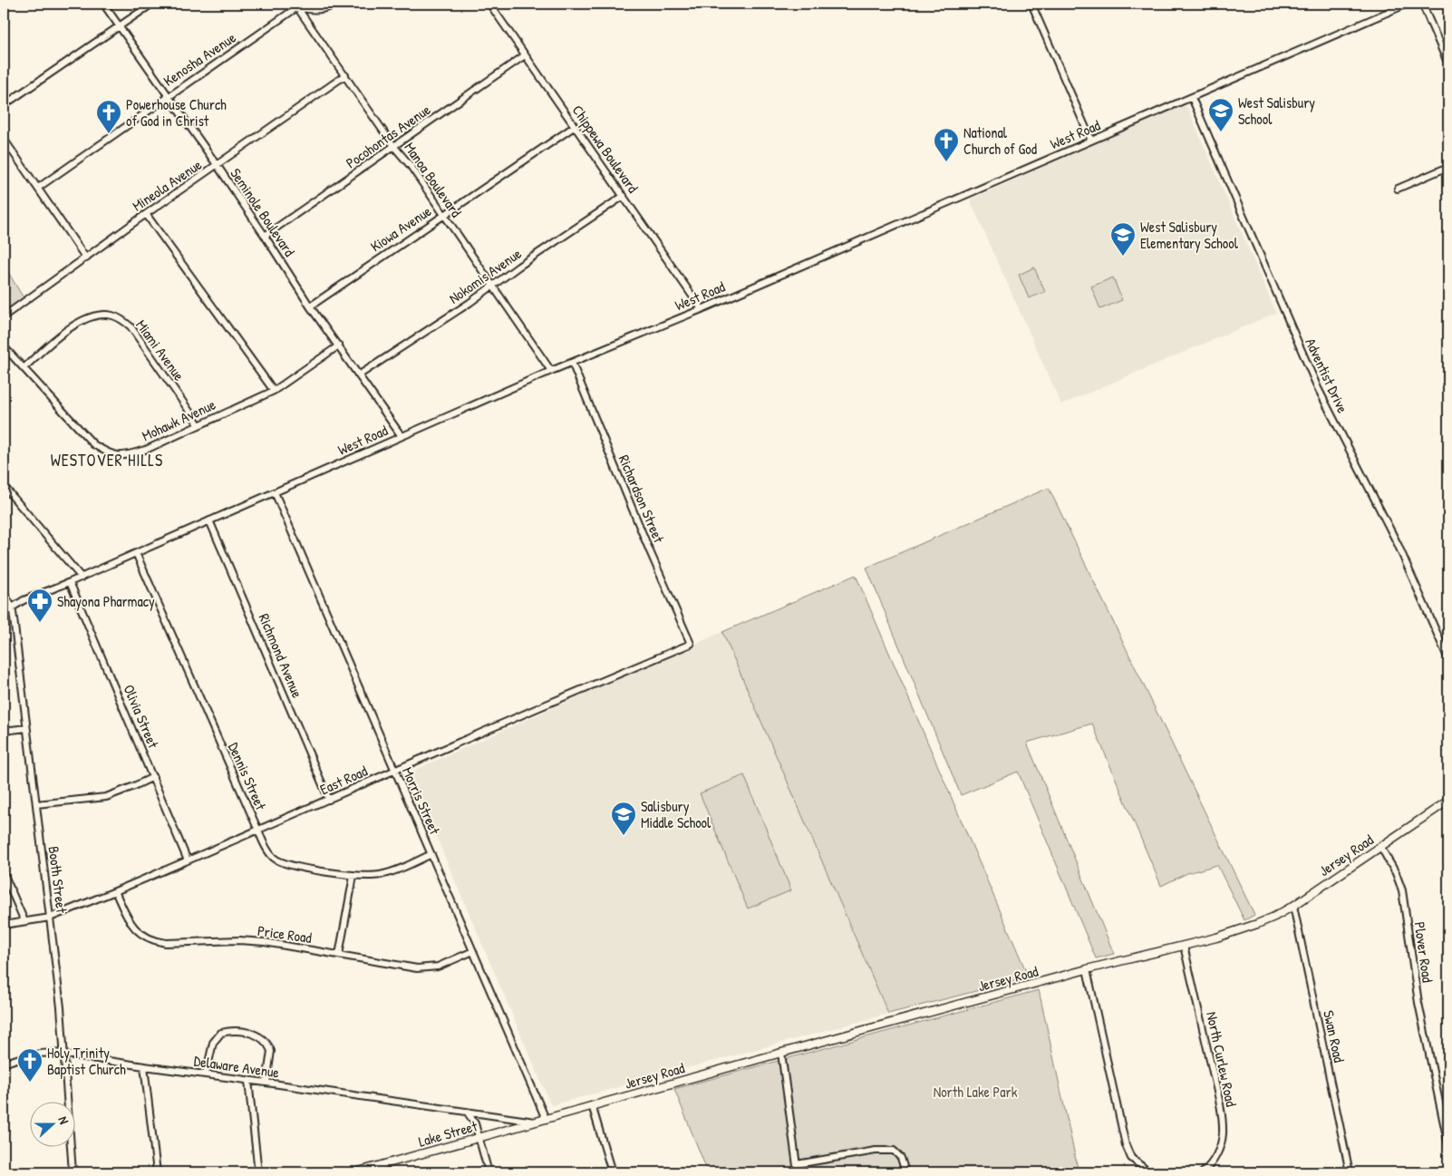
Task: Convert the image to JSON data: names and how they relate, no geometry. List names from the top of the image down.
{
  "streets": {
    "street": [
      "Kenosha Avenue",
      "West Road",
      "Pocohontas Avenue",
      "Chippewa Boulevard",
      "Manoa Boulevard",
      "Mineola Avenue",
      "Seminole Boulevard",
      "Kiowa Avenue",
      "Nokomis Avenue",
      "Miami Avenue",
      "Adventist Drive",
      "Mohawk Avenue",
      "Richardson Street",
      "Richmond Avenue",
      "Olivia Street",
      "Dennis Street",
      "East Road",
      "Morris Street",
      "Jersey Road",
      "Booth Street",
      "Price Road",
      "Plover Road",
      "Swan Road",
      "North Curlew Road",
      "Delaware Avenue",
      "Lake Street"
    ]
  },
  "crossings": [
    ["Kenosha Avenue", "Manoa Boulevard"],
    ["Kenosha Avenue", "Seminole Boulevard"],
    ["West Road", "Chippewa Boulevard"],
    ["West Road", "Manoa Boulevard"],
    ["West Road", "Seminole Boulevard"],
    ["West Road", "Adventist Drive"],
    ["West Road", "Richardson Street"],
    ["West Road", "Richmond Avenue"],
    ["West Road", "Olivia Street"],
    ["West Road", "Dennis Street"],
    ["West Road", "Morris Street"],
    ["West Road", "Booth Street"],
    ["Pocohontas Avenue", "Chippewa Boulevard"],
    ["Pocohontas Avenue", "Manoa Boulevard"],
    ["Pocohontas Avenue", "Seminole Boulevard"],
    ["Chippewa Boulevard", "Kiowa Avenue"],
    ["Chippewa Boulevard", "Nokomis Avenue"],
    ["Manoa Boulevard", "Mineola Avenue"],
    ["Manoa Boulevard", "Kiowa Avenue"],
    ["Manoa Boulevard", "Nokomis Avenue"],
    ["Mineola Avenue", "Seminole Boulevard"],
    ["Seminole Boulevard", "Kiowa Avenue"],
    ["Seminole Boulevard", "Nokomis Avenue"],
    ["Seminole Boulevard", "Mohawk Avenue"],
    ["Miami Avenue", "Mohawk Avenue"],
    ["Richardson Street", "East Road"],
    ["Richmond Avenue", "East Road"],
    ["Olivia Street", "East Road"],
    ["Dennis Street", "East Road"],
    ["Dennis Street", "Morris Street"],
    ["East Road", "Morris Street"],
    ["East Road", "Booth Street"],
    ["East Road", "Price Road"],
    ["Morris Street", "Jersey Road"],
    ["Morris Street", "Price Road"],
    ["Morris Street", "Lake Street"],
    ["Jersey Road", "Plover Road"],
    ["Jersey Road", "Swan Road"],
    ["Jersey Road", "North Curlew Road"],
    ["Jersey Road", "Lake Street"],
    ["Booth Street", "Delaware Avenue"],
    ["Delaware Avenue", "Lake Street"]
  ],
  "districts": ["WESTOVER HILLS"],
  "parks": ["North Lake Park"],
  "places": {
    "school or university": ["West Salisbury School", "West Salisbury Elementary School", "Salisbury Middle School"],
    "church": ["Powerhouse Church of God in Christ", "National Church of God", "Holy Trinity Baptist Church"],
    "pharmacy": ["Shayona Pharmacy"]
  },
  "north": "right"
}
